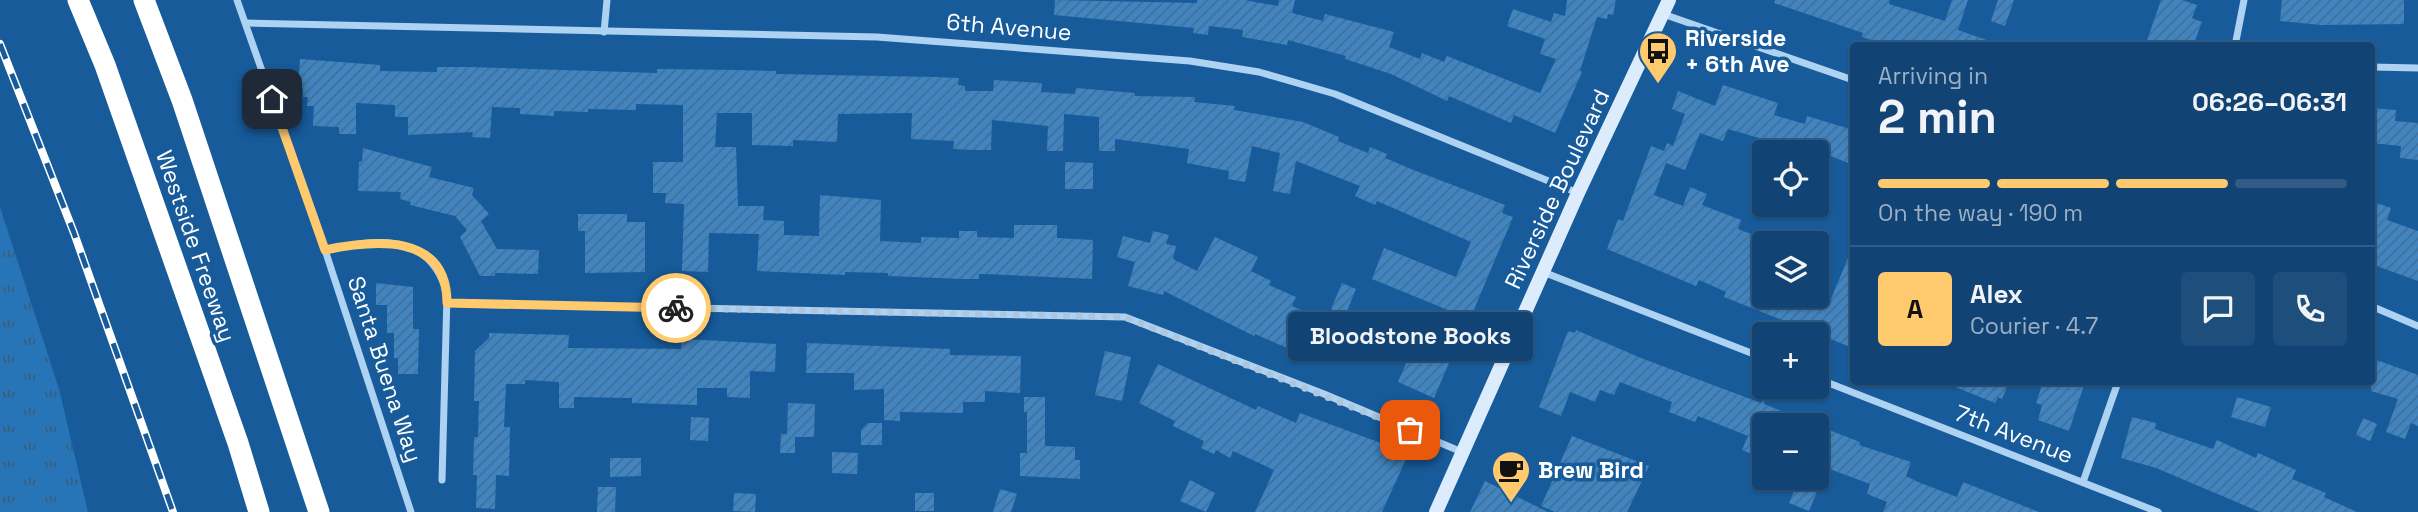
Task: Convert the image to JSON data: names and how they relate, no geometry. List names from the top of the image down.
{
  "streets": {
    "highway": ["Westside Freeway"],
    "main road": ["Riverside Boulevard"],
    "street": ["6th Avenue", "Santa Buena Way", "7th Avenue"]
  },
  "crossings": [
    ["6th Avenue", "Riverside Boulevard"],
    ["6th Avenue", "Santa Buena Way"]
  ],
  "places": {
    "bus stop": ["Riverside + 6th Ave"],
    "other": ["Bloodstone Books"],
    "cafe": ["Brew Bird"]
  },
  "page": {
    "heading": ["2 min", "Arriving in", "06:26–06:31"],
    "panel": ["Alex", "Courier · 4.7"],
    "map_buttons": ["+", "−"],
    "bar": "On the way · 190 m",
    "round": "A",
    "bubble": "Bloodstone Books"
  }
}
